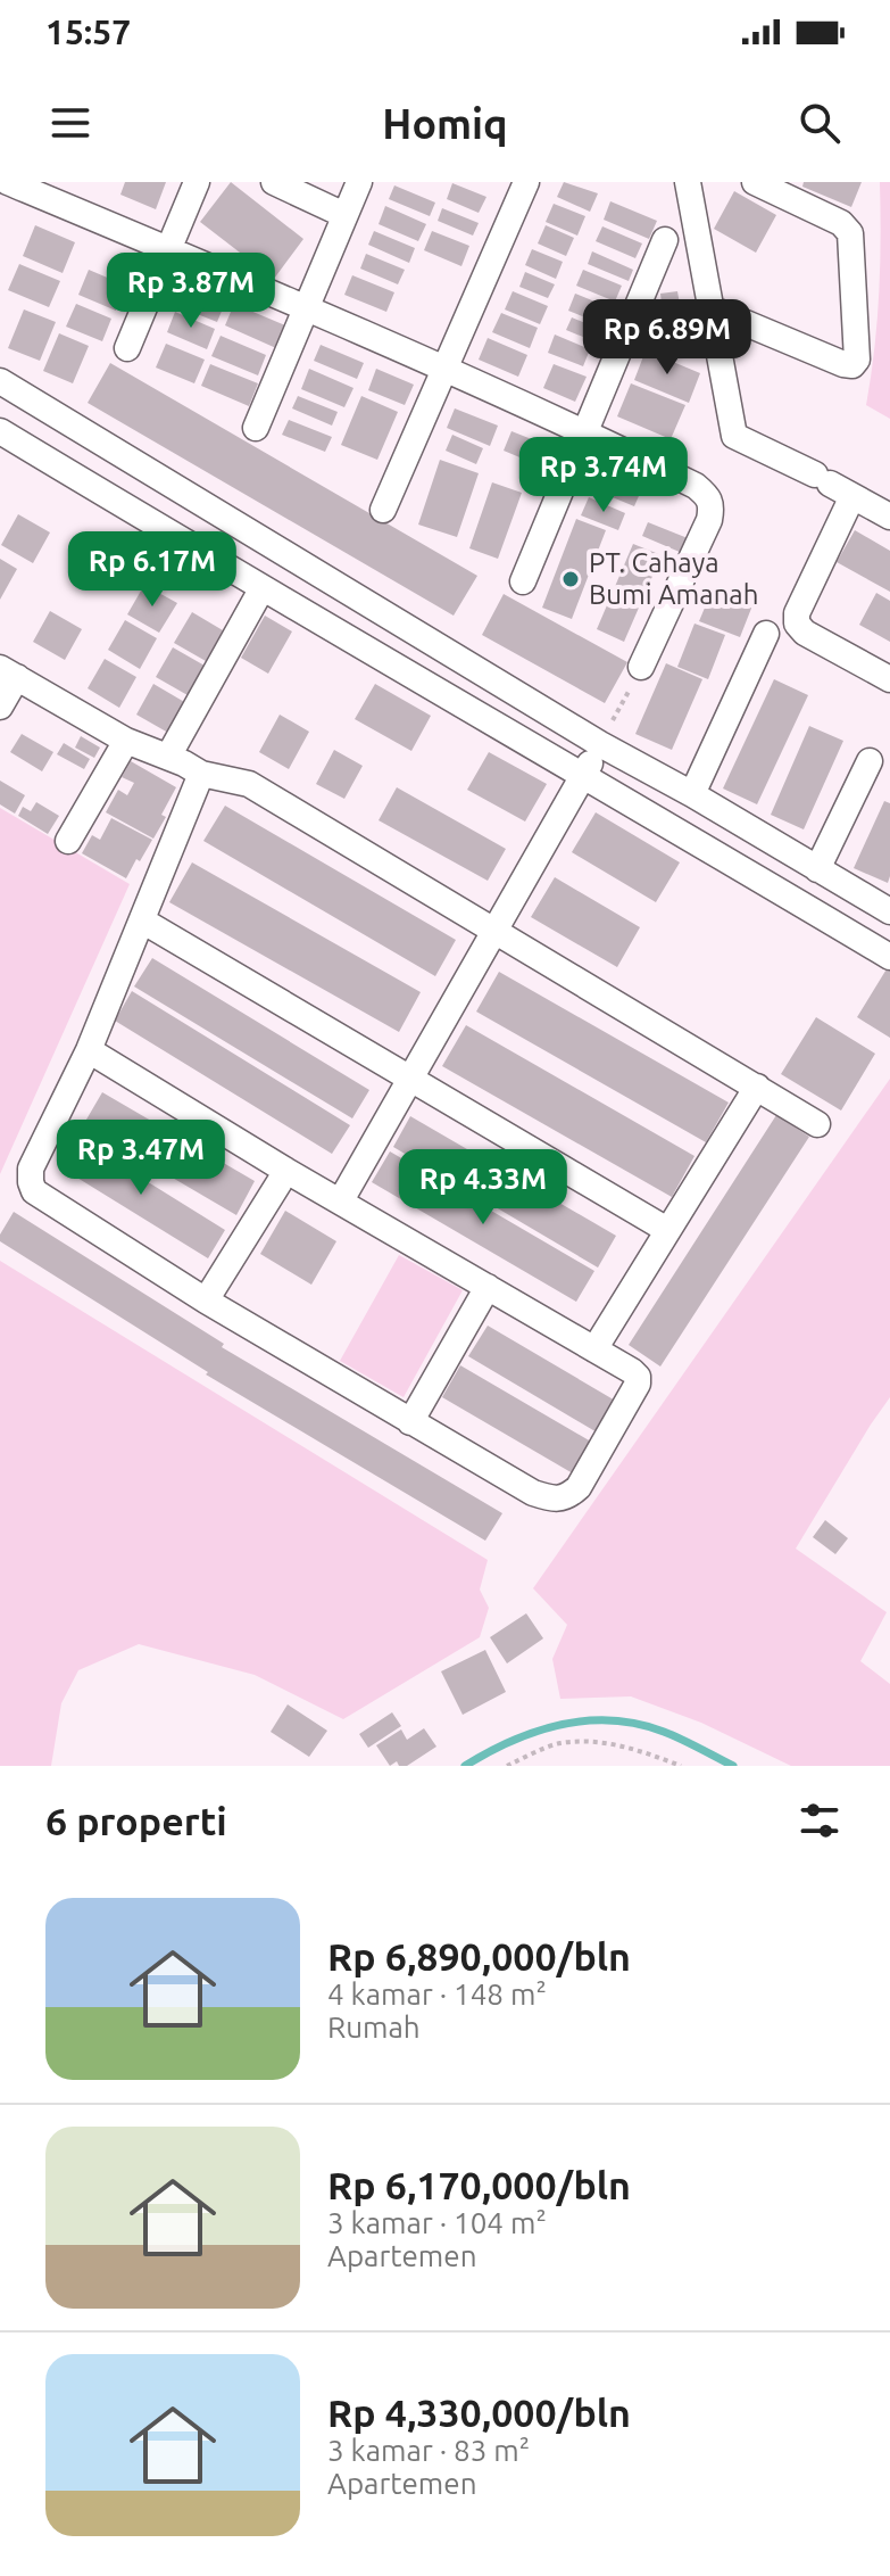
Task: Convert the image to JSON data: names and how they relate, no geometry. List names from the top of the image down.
{
  "places": ["PT. Cahaya Bumi Amanah"],
  "page": {
    "status": "15:57",
    "header": "Homiq",
    "price": [
      "Rp 3.87M",
      "Rp 6.89M",
      "Rp 3.74M",
      "Rp 6.17M",
      "Rp 3.47M",
      "Rp 4.33M"
    ],
    "heading": "6 properti",
    "list": [
      {
        "name": "Rp 6,890,000/bln",
        "note": "4 kamar · 148 m² · Rumah"
      },
      {
        "name": "Rp 6,170,000/bln",
        "note": "3 kamar · 104 m² · Apartemen"
      },
      {
        "name": "Rp 4,330,000/bln",
        "note": "3 kamar · 83 m² · Apartemen"
      }
    ]
  }
}
